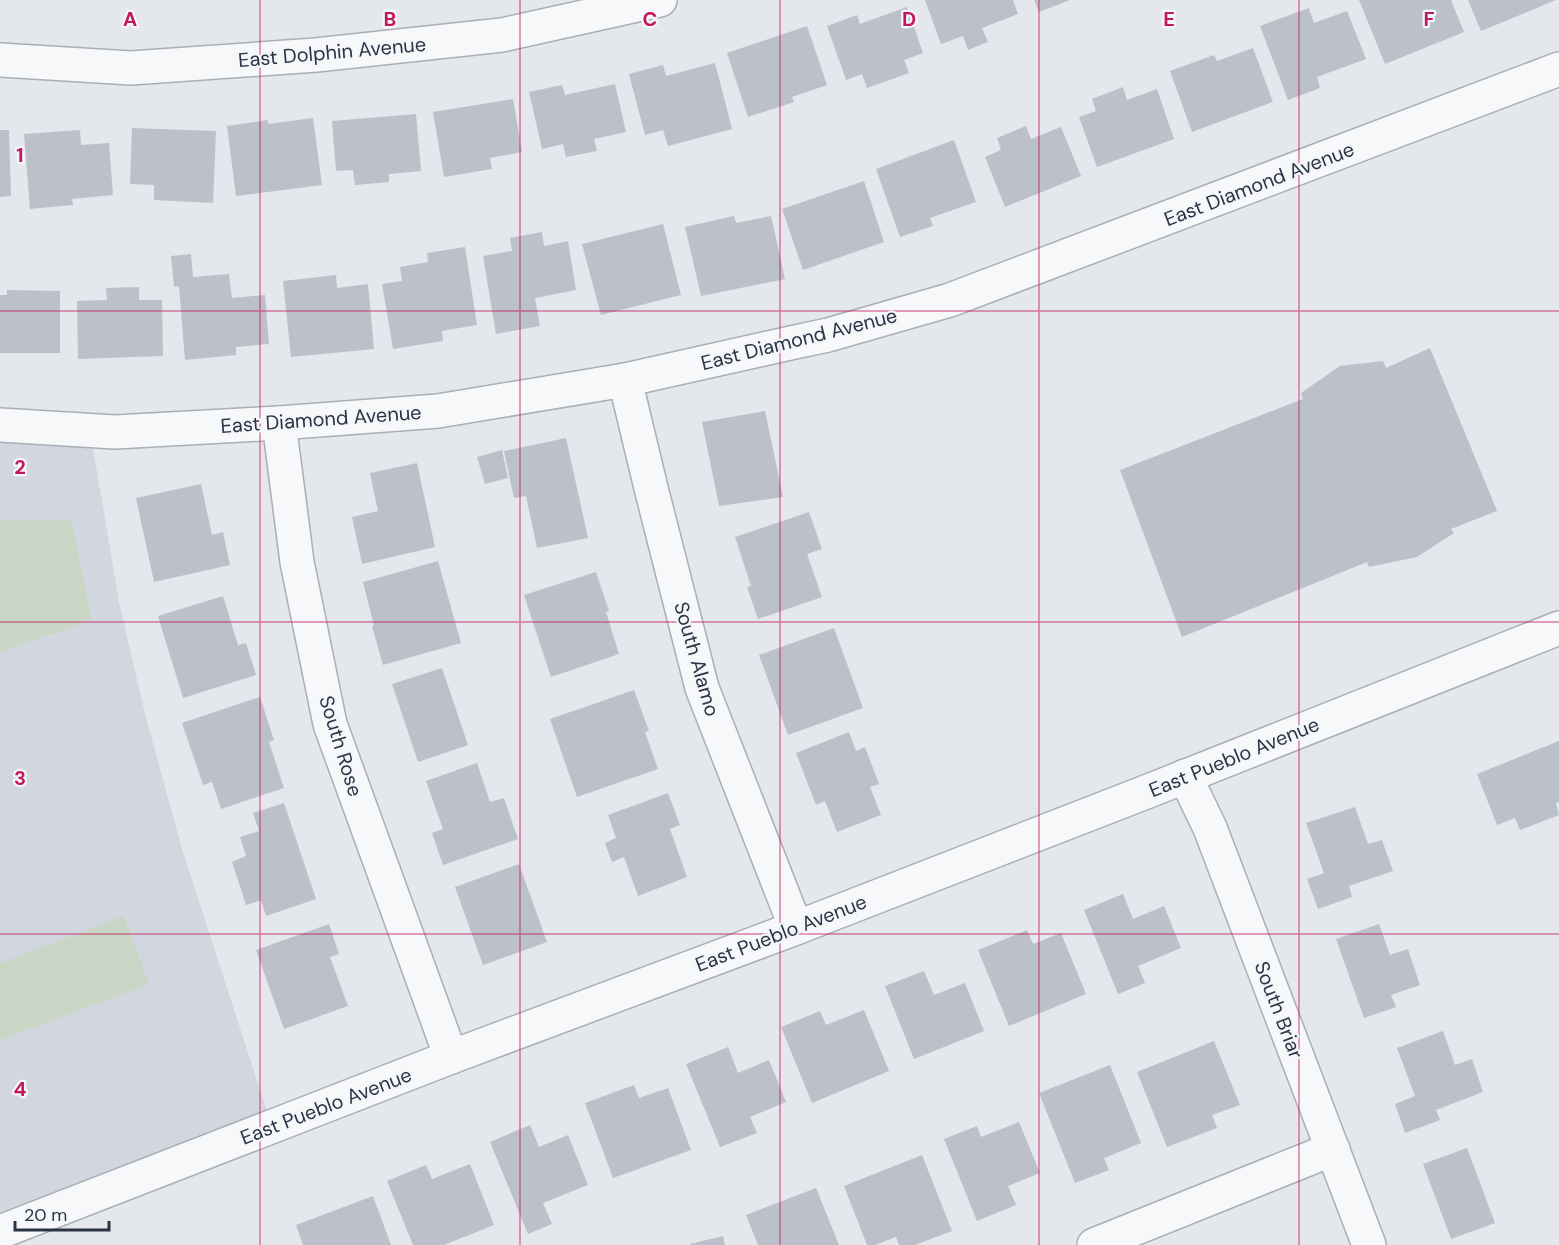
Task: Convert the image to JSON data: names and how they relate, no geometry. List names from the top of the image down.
{
  "streets": {
    "street": [
      "East Dolphin Avenue",
      "East Diamond Avenue",
      "South Alamo",
      "South Rose",
      "East Pueblo Avenue",
      "South Briar"
    ]
  },
  "crossings": [
    ["East Diamond Avenue", "South Alamo"],
    ["East Diamond Avenue", "South Rose"],
    ["South Alamo", "East Pueblo Avenue"],
    ["South Rose", "East Pueblo Avenue"],
    ["East Pueblo Avenue", "South Briar"]
  ],
  "scale_bar": "20 m",
  "grid": {
    "columns": [
      "A",
      "B",
      "C",
      "D",
      "E",
      "F"
    ],
    "rows": [
      "1",
      "2",
      "3",
      "4"
    ]
  }
}
